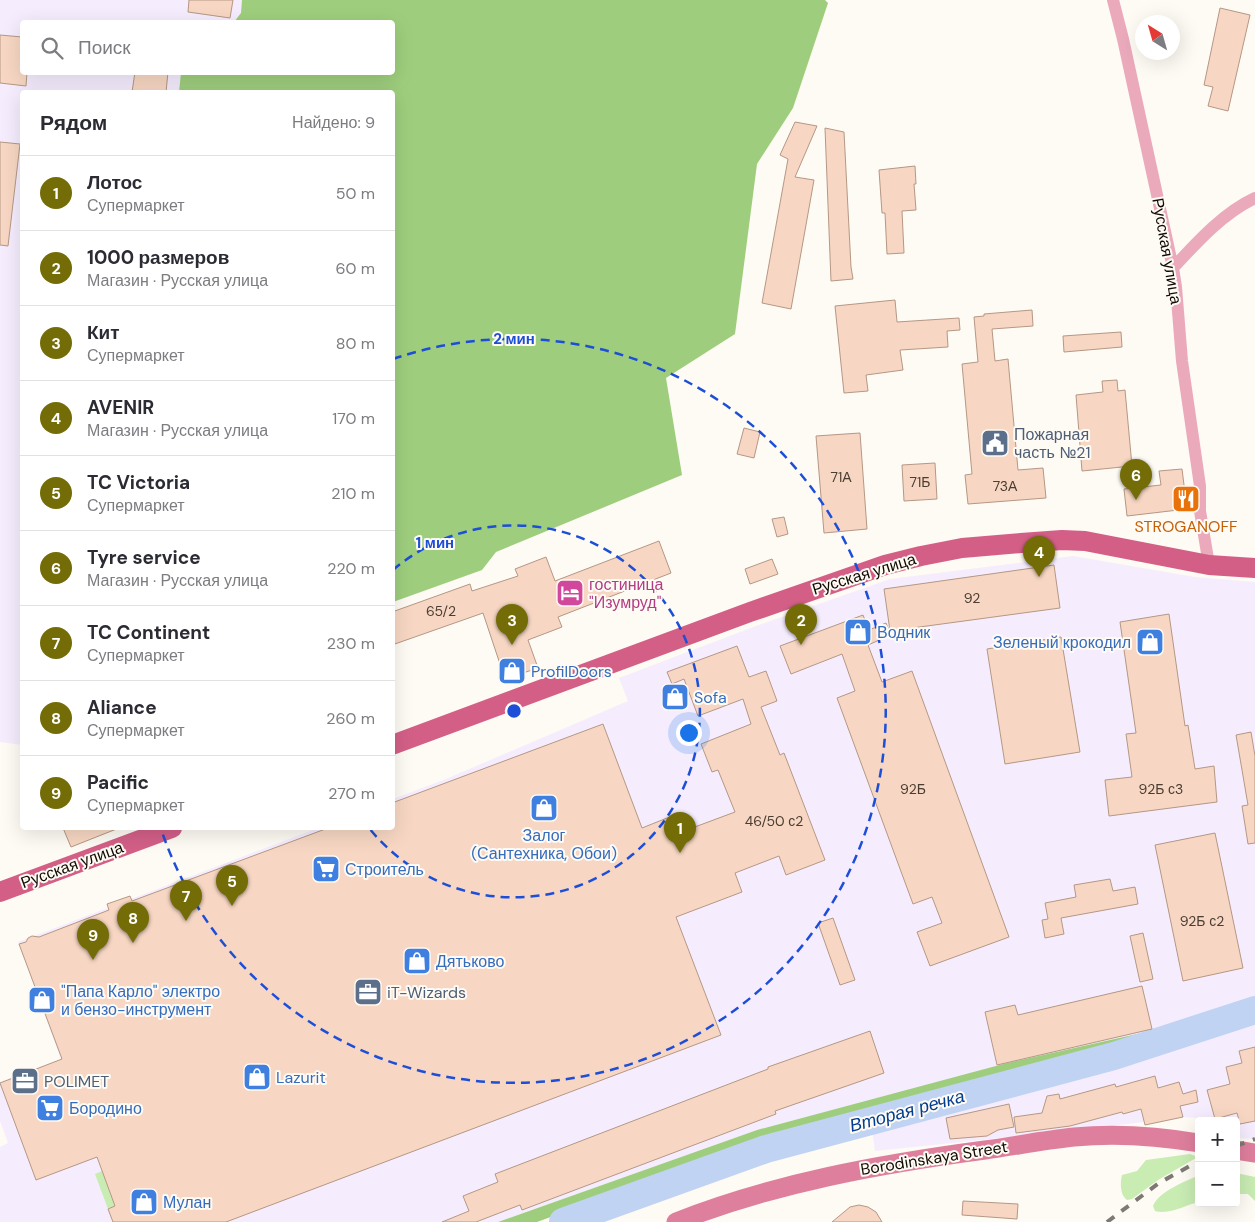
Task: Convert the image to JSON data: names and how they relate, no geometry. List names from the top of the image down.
{
  "streets": {
    "main road": ["Русская улица", "Borodinskaya Street"]
  },
  "water": ["Вторая речка"],
  "places": {
    "public building": ["Пожарная часть №21"],
    "restaurant": ["STROGANOFF"],
    "hotel": ["гостиница \"Изумруд\""],
    "shop": [
      "Водник",
      "Зеленый крокодил",
      "ProfilDoors",
      "Sofa",
      "Залог (Сантехника, Обои)",
      "Дятьково",
      "\"Папа Карло\" электро и бензо-инструмент",
      "Lazurit",
      "Мулан"
    ],
    "supermarket": ["Строитель", "Бородино"],
    "office": ["iT-Wizards", "POLIMET"]
  },
  "house_numbers": [
    "71А",
    "71Б",
    "73А",
    "92",
    "65/2",
    "92Б",
    "92Б с3",
    "46/50 с2",
    "92Б с2"
  ],
  "north": "top left",
  "page": {
    "search": "Поиск",
    "heading": ["Рядом", "Найдено: 9"],
    "list": [
      {
        "mark": "1",
        "name": "Лотос",
        "note": "Супермаркет",
        "value": "50 m"
      },
      {
        "mark": "2",
        "name": "1000 размеров",
        "note": "Магазин · Русская улица",
        "value": "60 m"
      },
      {
        "mark": "3",
        "name": "Кит",
        "note": "Супермаркет",
        "value": "80 m"
      },
      {
        "mark": "4",
        "name": "AVENIR",
        "note": "Магазин · Русская улица",
        "value": "170 m"
      },
      {
        "mark": "5",
        "name": "TC Victoria",
        "note": "Супермаркет",
        "value": "210 m"
      },
      {
        "mark": "6",
        "name": "Tyre service",
        "note": "Магазин · Русская улица",
        "value": "220 m"
      },
      {
        "mark": "7",
        "name": "TC Continent",
        "note": "Супермаркет",
        "value": "230 m"
      },
      {
        "mark": "8",
        "name": "Aliance",
        "note": "Супермаркет",
        "value": "260 m"
      },
      {
        "mark": "9",
        "name": "Pacific",
        "note": "Супермаркет",
        "value": "270 m"
      }
    ],
    "pins": [
      "6",
      "4",
      "2",
      "3",
      "1",
      "5",
      "7",
      "8",
      "9"
    ],
    "map_buttons": ["+", "−"]
  },
  "rings": ["2 мин", "1 мин"]
}
